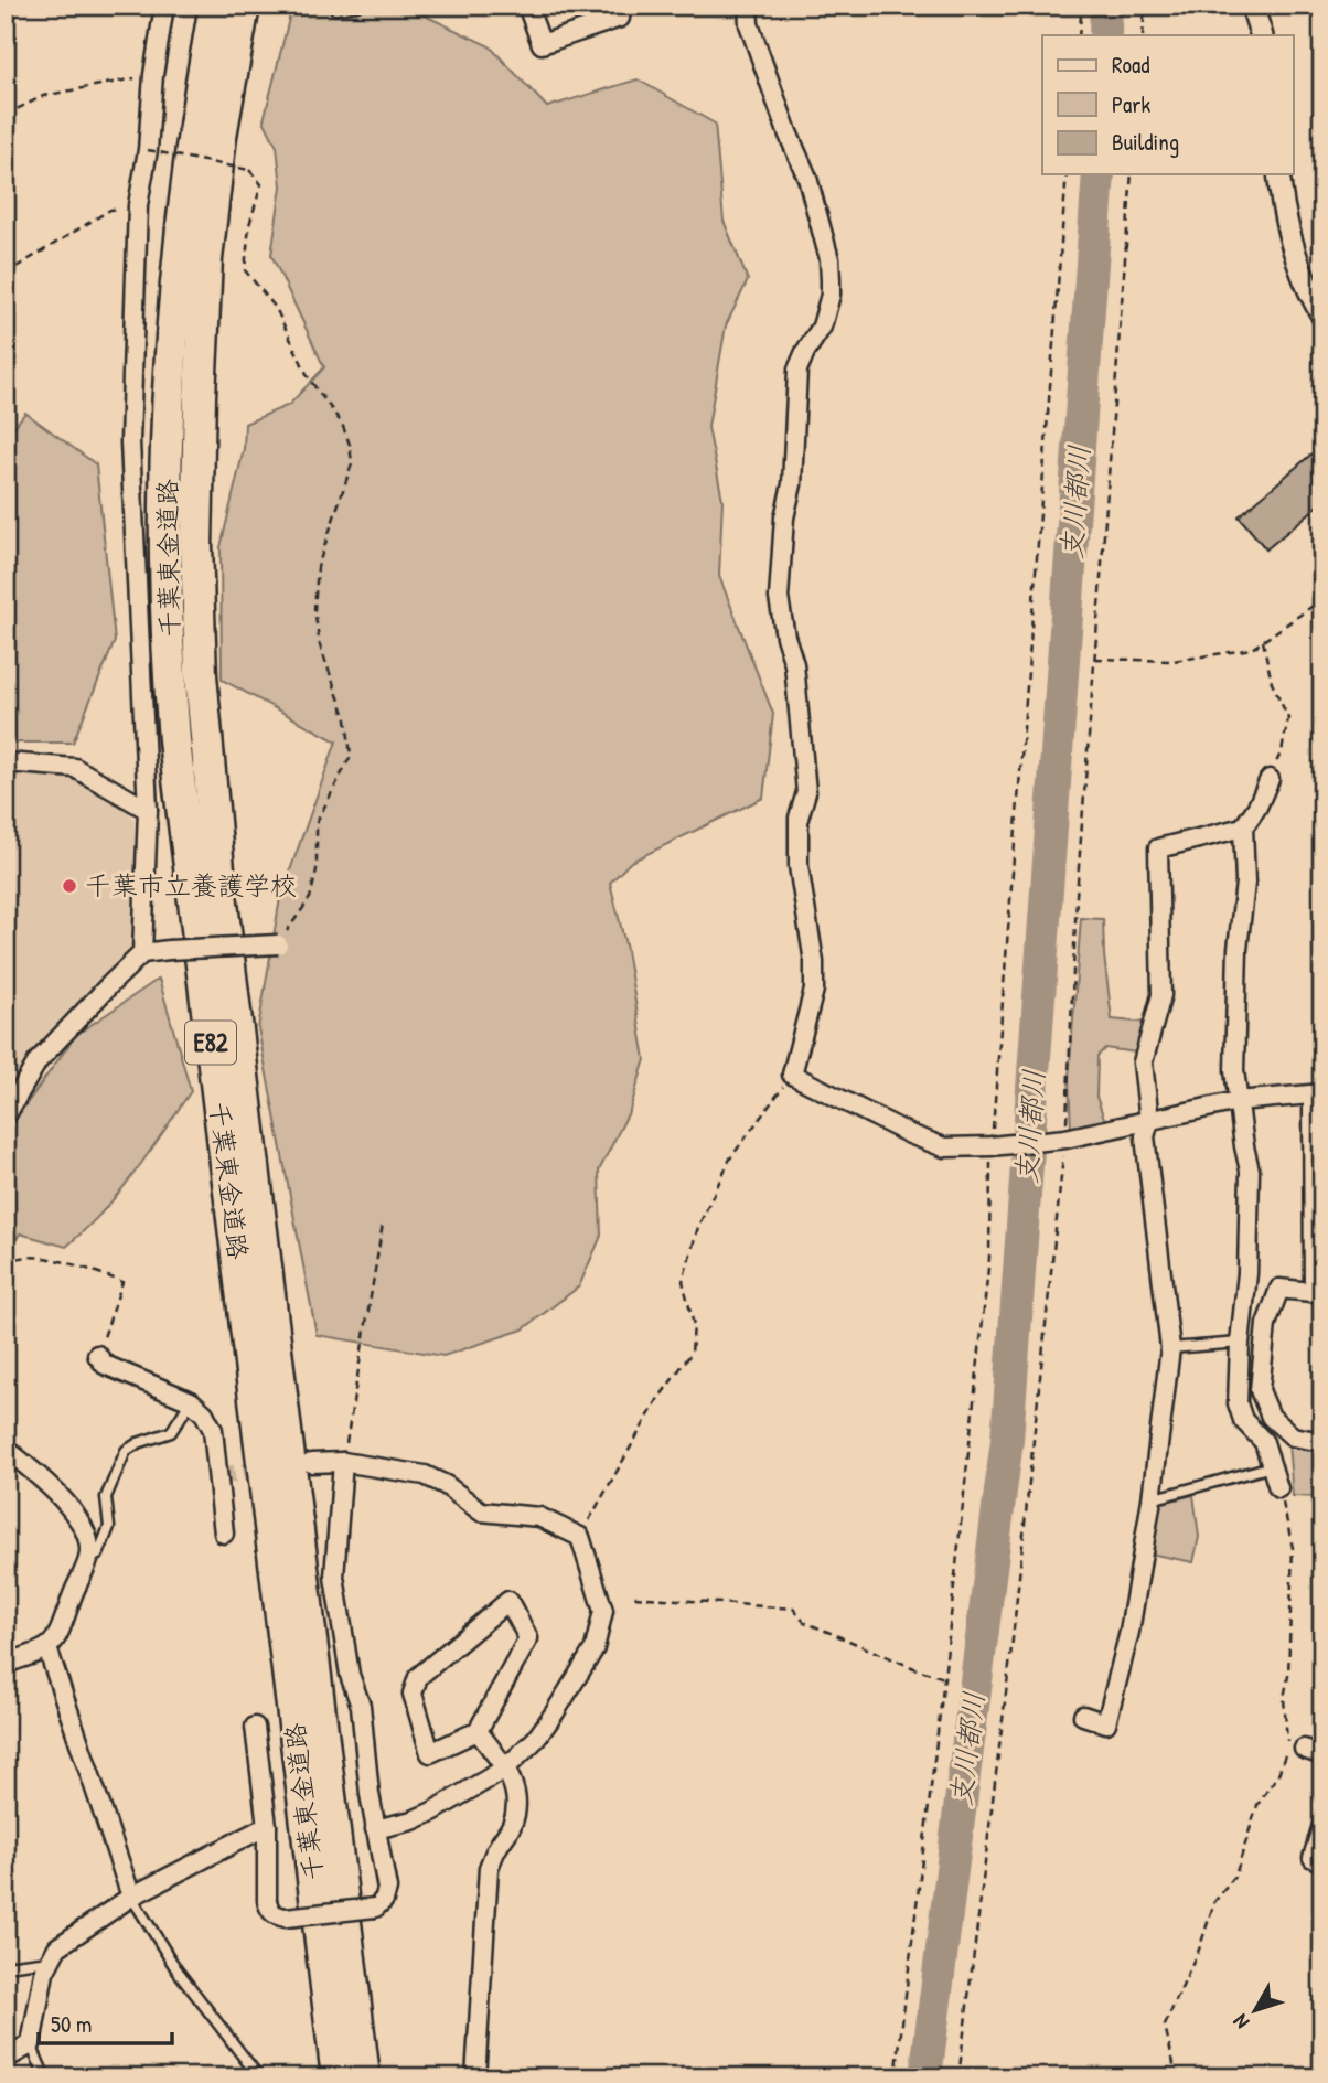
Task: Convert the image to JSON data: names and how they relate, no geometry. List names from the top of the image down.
{
  "streets": {
    "highway": ["千葉東金道路", "E82"]
  },
  "water": ["支川都川"],
  "places": ["千葉市立養護学校"],
  "legend": ["Road", "Park", "Building"],
  "scale_bar": "50 m",
  "north": "bottom left"
}
